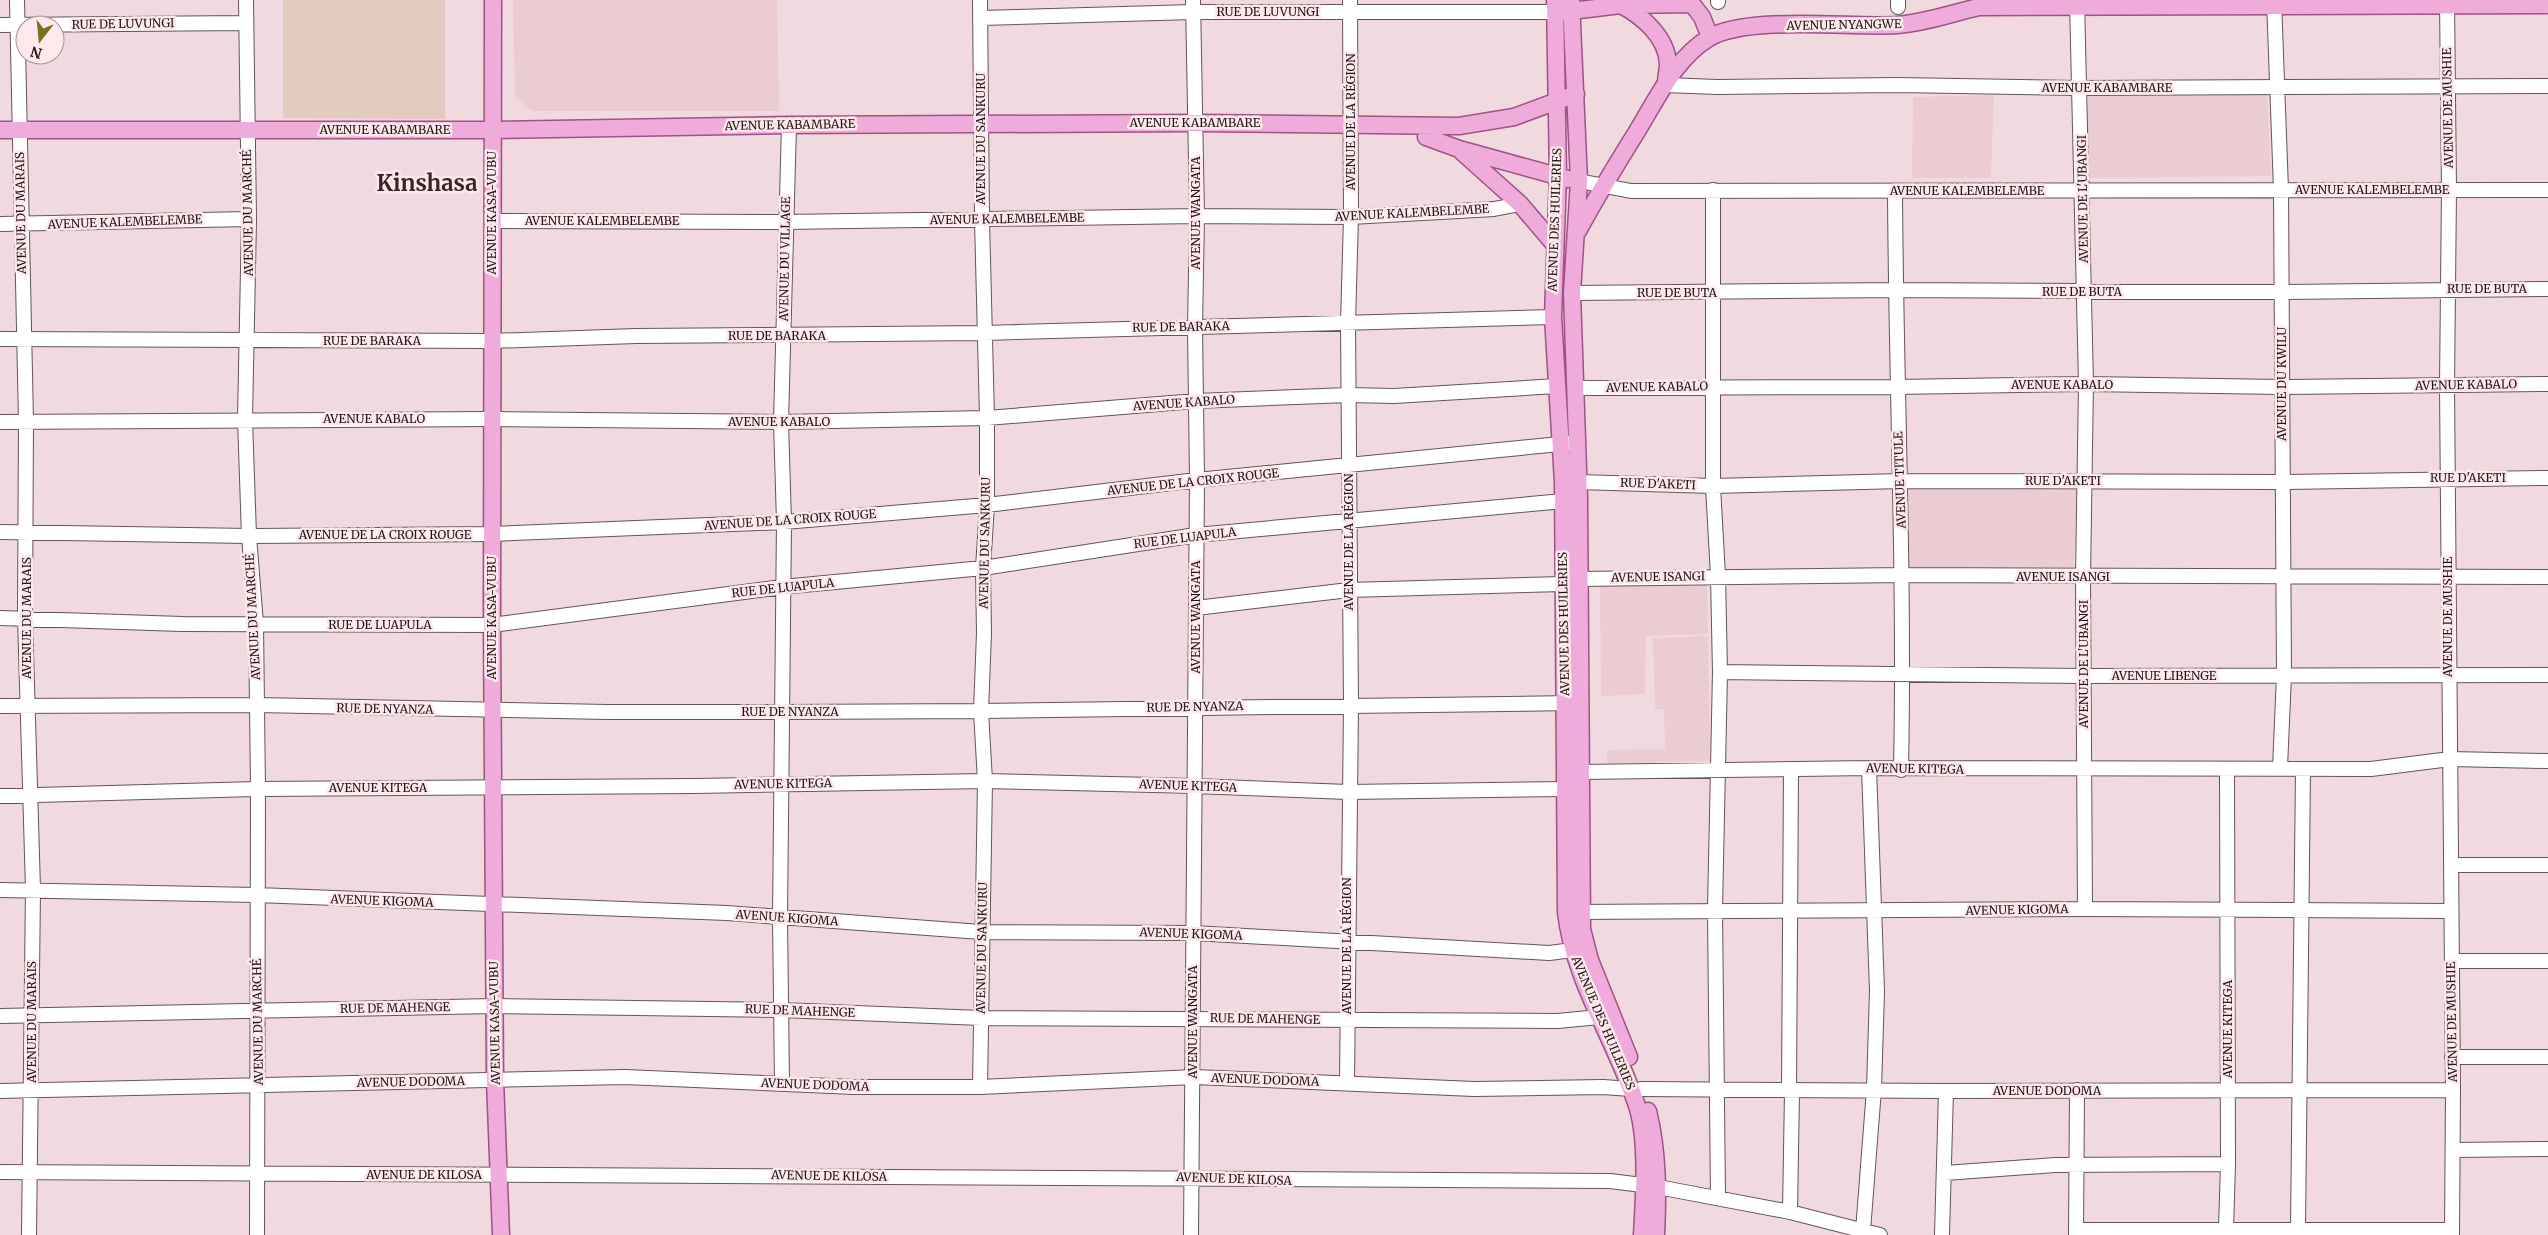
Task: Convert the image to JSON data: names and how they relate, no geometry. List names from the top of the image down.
{
  "streets": {
    "main road": [
      "AVENUE NYANGWE",
      "AVENUE KABAMBARE",
      "AVENUE KALEMBELEMBE",
      "AVENUE KASA-VUBU",
      "AVENUE DES HUILERIES"
    ],
    "street": [
      "RUE DE LUVUNGI",
      "AVENUE DE MUSHIE",
      "AVENUE DE LA RÉGION",
      "AVENUE DU SANKURU",
      "AVENUE DE L'UBANGI",
      "AVENUE DU MARAIS",
      "AVENUE DU MARCHÉ",
      "AVENUE WANGATA",
      "AVENUE DU VILLAGE",
      "RUE DE BUTA",
      "RUE DE BARAKA",
      "AVENUE DU KWILU",
      "AVENUE KABALO",
      "RUE D'AKETI",
      "AVENUE TITULE",
      "AVENUE DE LA CROIX ROUGE",
      "RUE DE LUAPULA",
      "AVENUE ISANGI",
      "AVENUE LIBENGE",
      "RUE DE NYANZA",
      "AVENUE KITEGA",
      "AVENUE KIGOMA",
      "RUE DE MAHENGE",
      "AVENUE DODOMA",
      "AVENUE DE KILOSA"
    ]
  },
  "crossings": [
    ["RUE DE LUVUNGI", "AVENUE DE LA RÉGION"],
    ["RUE DE LUVUNGI", "AVENUE DU SANKURU"],
    ["RUE DE LUVUNGI", "AVENUE DU MARCHÉ"],
    ["RUE DE LUVUNGI", "AVENUE WANGATA"],
    ["RUE DE LUVUNGI", "AVENUE DES HUILERIES"],
    ["AVENUE NYANGWE", "AVENUE KABAMBARE"],
    ["AVENUE NYANGWE", "AVENUE DE MUSHIE"],
    ["AVENUE NYANGWE", "AVENUE KALEMBELEMBE"],
    ["AVENUE NYANGWE", "AVENUE DE L'UBANGI"],
    ["AVENUE NYANGWE", "AVENUE DES HUILERIES"],
    ["AVENUE NYANGWE", "AVENUE DU KWILU"],
    ["AVENUE KABAMBARE", "AVENUE DE MUSHIE"],
    ["AVENUE KABAMBARE", "AVENUE DE LA RÉGION"],
    ["AVENUE KABAMBARE", "AVENUE DU SANKURU"],
    ["AVENUE KABAMBARE", "AVENUE KALEMBELEMBE"],
    ["AVENUE KABAMBARE", "AVENUE DE L'UBANGI"],
    ["AVENUE KABAMBARE", "AVENUE DU MARAIS"],
    ["AVENUE KABAMBARE", "AVENUE DU MARCHÉ"],
    ["AVENUE KABAMBARE", "AVENUE KASA-VUBU"],
    ["AVENUE KABAMBARE", "AVENUE WANGATA"],
    ["AVENUE KABAMBARE", "AVENUE DES HUILERIES"],
    ["AVENUE KABAMBARE", "AVENUE DU VILLAGE"],
    ["AVENUE KABAMBARE", "AVENUE DU KWILU"],
    ["AVENUE DE MUSHIE", "AVENUE KALEMBELEMBE"],
    ["AVENUE DE MUSHIE", "RUE DE BUTA"],
    ["AVENUE DE MUSHIE", "AVENUE KABALO"],
    ["AVENUE DE MUSHIE", "RUE D'AKETI"],
    ["AVENUE DE MUSHIE", "AVENUE ISANGI"],
    ["AVENUE DE MUSHIE", "AVENUE LIBENGE"],
    ["AVENUE DE MUSHIE", "AVENUE KITEGA"],
    ["AVENUE DE MUSHIE", "AVENUE KIGOMA"],
    ["AVENUE DE MUSHIE", "AVENUE DODOMA"],
    ["AVENUE DE LA RÉGION", "AVENUE KALEMBELEMBE"],
    ["AVENUE DE LA RÉGION", "RUE DE BARAKA"],
    ["AVENUE DE LA RÉGION", "AVENUE KABALO"],
    ["AVENUE DE LA RÉGION", "AVENUE DE LA CROIX ROUGE"],
    ["AVENUE DE LA RÉGION", "RUE DE LUAPULA"],
    ["AVENUE DE LA RÉGION", "AVENUE ISANGI"],
    ["AVENUE DE LA RÉGION", "RUE DE NYANZA"],
    ["AVENUE DE LA RÉGION", "AVENUE KITEGA"],
    ["AVENUE DE LA RÉGION", "AVENUE KIGOMA"],
    ["AVENUE DE LA RÉGION", "RUE DE MAHENGE"],
    ["AVENUE DE LA RÉGION", "AVENUE DODOMA"],
    ["AVENUE DU SANKURU", "AVENUE KALEMBELEMBE"],
    ["AVENUE DU SANKURU", "RUE DE BARAKA"],
    ["AVENUE DU SANKURU", "AVENUE KABALO"],
    ["AVENUE DU SANKURU", "AVENUE DE LA CROIX ROUGE"],
    ["AVENUE DU SANKURU", "RUE DE LUAPULA"],
    ["AVENUE DU SANKURU", "RUE DE NYANZA"],
    ["AVENUE DU SANKURU", "AVENUE KITEGA"],
    ["AVENUE DU SANKURU", "AVENUE KIGOMA"],
    ["AVENUE DU SANKURU", "RUE DE MAHENGE"],
    ["AVENUE DU SANKURU", "AVENUE DODOMA"],
    ["AVENUE KALEMBELEMBE", "AVENUE DE L'UBANGI"],
    ["AVENUE KALEMBELEMBE", "AVENUE DU MARAIS"],
    ["AVENUE KALEMBELEMBE", "AVENUE DU MARCHÉ"],
    ["AVENUE KALEMBELEMBE", "AVENUE KASA-VUBU"],
    ["AVENUE KALEMBELEMBE", "AVENUE WANGATA"],
    ["AVENUE KALEMBELEMBE", "AVENUE DES HUILERIES"],
    ["AVENUE KALEMBELEMBE", "AVENUE DU VILLAGE"],
    ["AVENUE KALEMBELEMBE", "AVENUE DU KWILU"],
    ["AVENUE KALEMBELEMBE", "AVENUE TITULE"],
    ["AVENUE DE L'UBANGI", "RUE DE BUTA"],
    ["AVENUE DE L'UBANGI", "AVENUE KABALO"],
    ["AVENUE DE L'UBANGI", "RUE D'AKETI"],
    ["AVENUE DE L'UBANGI", "AVENUE ISANGI"],
    ["AVENUE DE L'UBANGI", "AVENUE LIBENGE"],
    ["AVENUE DE L'UBANGI", "AVENUE KITEGA"],
    ["AVENUE DE L'UBANGI", "AVENUE KIGOMA"],
    ["AVENUE DU MARAIS", "RUE DE BARAKA"],
    ["AVENUE DU MARAIS", "AVENUE KABALO"],
    ["AVENUE DU MARAIS", "AVENUE DE LA CROIX ROUGE"],
    ["AVENUE DU MARAIS", "RUE DE LUAPULA"],
    ["AVENUE DU MARAIS", "RUE DE NYANZA"],
    ["AVENUE DU MARAIS", "AVENUE KITEGA"],
    ["AVENUE DU MARAIS", "AVENUE KIGOMA"],
    ["AVENUE DU MARAIS", "RUE DE MAHENGE"],
    ["AVENUE DU MARAIS", "AVENUE DODOMA"],
    ["AVENUE DU MARAIS", "AVENUE DE KILOSA"],
    ["AVENUE DU MARCHÉ", "RUE DE BARAKA"],
    ["AVENUE DU MARCHÉ", "AVENUE KABALO"],
    ["AVENUE DU MARCHÉ", "AVENUE DE LA CROIX ROUGE"],
    ["AVENUE DU MARCHÉ", "RUE DE LUAPULA"],
    ["AVENUE DU MARCHÉ", "RUE DE NYANZA"],
    ["AVENUE DU MARCHÉ", "AVENUE KITEGA"],
    ["AVENUE DU MARCHÉ", "AVENUE KIGOMA"],
    ["AVENUE DU MARCHÉ", "RUE DE MAHENGE"],
    ["AVENUE DU MARCHÉ", "AVENUE DODOMA"],
    ["AVENUE DU MARCHÉ", "AVENUE DE KILOSA"],
    ["AVENUE KASA-VUBU", "RUE DE BARAKA"],
    ["AVENUE KASA-VUBU", "AVENUE KABALO"],
    ["AVENUE KASA-VUBU", "AVENUE DE LA CROIX ROUGE"],
    ["AVENUE KASA-VUBU", "RUE DE LUAPULA"],
    ["AVENUE KASA-VUBU", "RUE DE NYANZA"],
    ["AVENUE KASA-VUBU", "AVENUE KITEGA"],
    ["AVENUE KASA-VUBU", "AVENUE KIGOMA"],
    ["AVENUE KASA-VUBU", "RUE DE MAHENGE"],
    ["AVENUE KASA-VUBU", "AVENUE DODOMA"],
    ["AVENUE KASA-VUBU", "AVENUE DE KILOSA"],
    ["AVENUE WANGATA", "RUE DE BARAKA"],
    ["AVENUE WANGATA", "AVENUE KABALO"],
    ["AVENUE WANGATA", "AVENUE DE LA CROIX ROUGE"],
    ["AVENUE WANGATA", "RUE DE LUAPULA"],
    ["AVENUE WANGATA", "AVENUE ISANGI"],
    ["AVENUE WANGATA", "RUE DE NYANZA"],
    ["AVENUE WANGATA", "AVENUE KITEGA"],
    ["AVENUE WANGATA", "AVENUE KIGOMA"],
    ["AVENUE WANGATA", "RUE DE MAHENGE"],
    ["AVENUE WANGATA", "AVENUE DODOMA"],
    ["AVENUE WANGATA", "AVENUE DE KILOSA"],
    ["AVENUE DES HUILERIES", "RUE DE BUTA"],
    ["AVENUE DES HUILERIES", "RUE DE BARAKA"],
    ["AVENUE DES HUILERIES", "AVENUE KABALO"],
    ["AVENUE DES HUILERIES", "RUE D'AKETI"],
    ["AVENUE DES HUILERIES", "AVENUE DE LA CROIX ROUGE"],
    ["AVENUE DES HUILERIES", "RUE DE LUAPULA"],
    ["AVENUE DES HUILERIES", "AVENUE ISANGI"],
    ["AVENUE DES HUILERIES", "RUE DE NYANZA"],
    ["AVENUE DES HUILERIES", "AVENUE KITEGA"],
    ["AVENUE DES HUILERIES", "AVENUE KIGOMA"],
    ["AVENUE DES HUILERIES", "RUE DE MAHENGE"],
    ["AVENUE DES HUILERIES", "AVENUE DODOMA"],
    ["AVENUE DES HUILERIES", "AVENUE DE KILOSA"],
    ["AVENUE DU VILLAGE", "RUE DE BARAKA"],
    ["AVENUE DU VILLAGE", "AVENUE KABALO"],
    ["AVENUE DU VILLAGE", "AVENUE DE LA CROIX ROUGE"],
    ["AVENUE DU VILLAGE", "RUE DE LUAPULA"],
    ["AVENUE DU VILLAGE", "RUE DE NYANZA"],
    ["AVENUE DU VILLAGE", "AVENUE KITEGA"],
    ["AVENUE DU VILLAGE", "AVENUE KIGOMA"],
    ["AVENUE DU VILLAGE", "RUE DE MAHENGE"],
    ["AVENUE DU VILLAGE", "AVENUE DODOMA"],
    ["RUE DE BUTA", "AVENUE DU KWILU"],
    ["RUE DE BUTA", "AVENUE TITULE"],
    ["AVENUE DU KWILU", "AVENUE KABALO"],
    ["AVENUE DU KWILU", "RUE D'AKETI"],
    ["AVENUE DU KWILU", "AVENUE ISANGI"],
    ["AVENUE DU KWILU", "AVENUE LIBENGE"],
    ["AVENUE DU KWILU", "AVENUE KITEGA"],
    ["AVENUE KABALO", "AVENUE TITULE"],
    ["RUE D'AKETI", "AVENUE TITULE"],
    ["AVENUE TITULE", "AVENUE ISANGI"],
    ["AVENUE TITULE", "AVENUE LIBENGE"],
    ["AVENUE TITULE", "AVENUE KITEGA"],
    ["AVENUE KITEGA", "AVENUE KIGOMA"],
    ["AVENUE KITEGA", "AVENUE DODOMA"]
  ],
  "districts": ["Kinshasa"],
  "north": "bottom"
}
